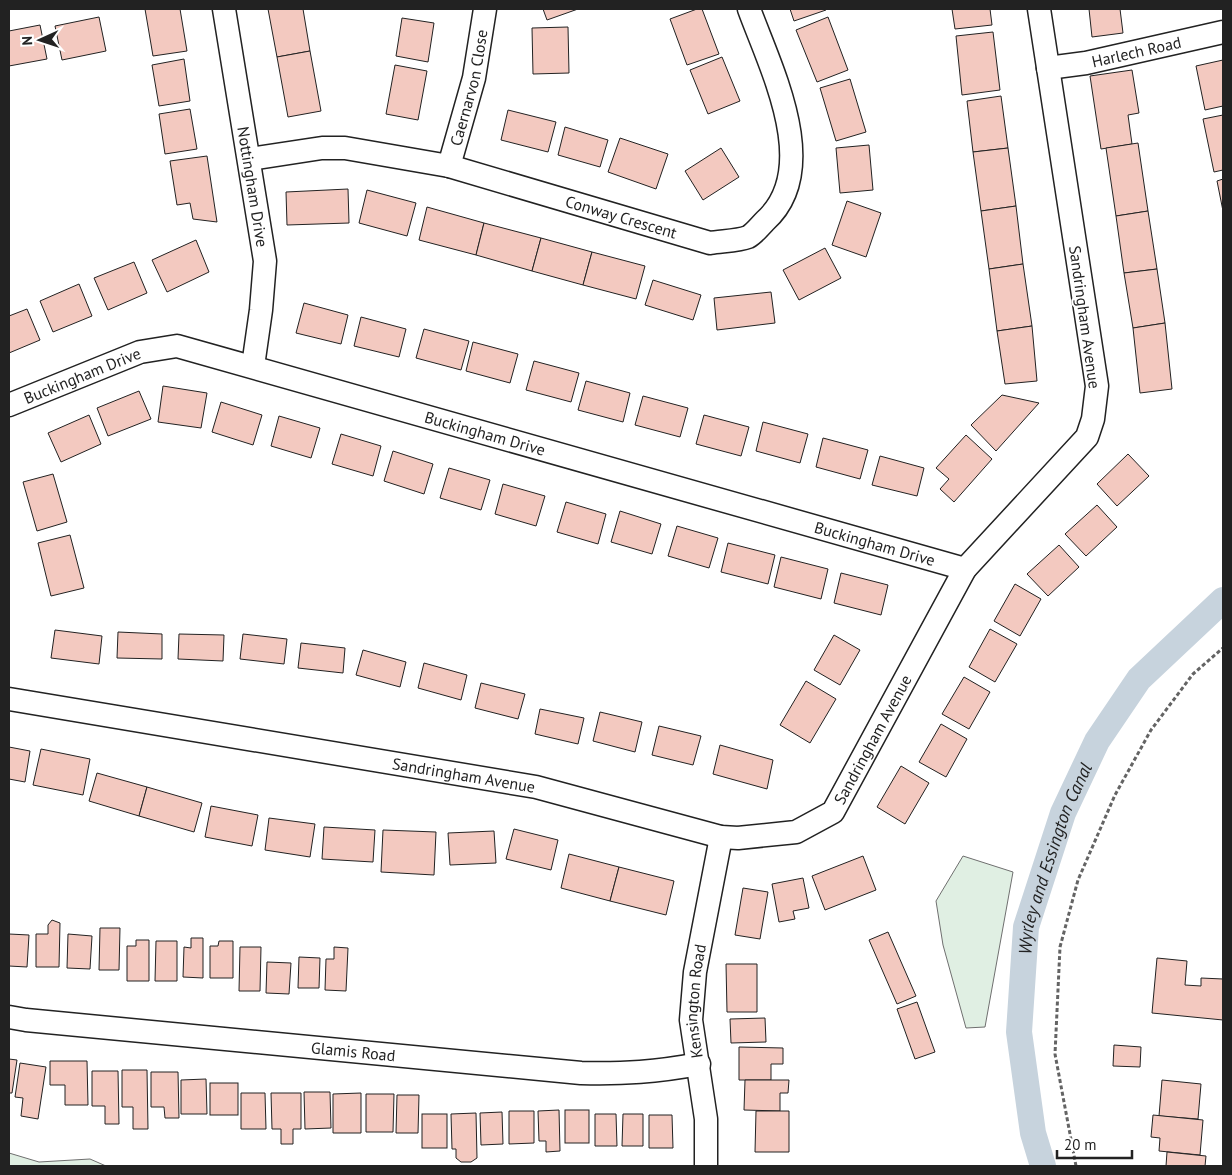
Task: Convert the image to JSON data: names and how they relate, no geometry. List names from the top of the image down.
{
  "streets": {
    "street": [
      "Harlech Road",
      "Caernarvon Close",
      "Nottingham Drive",
      "Conway Crescent",
      "Sandringham Avenue",
      "Buckingham Drive",
      "Kensington Road",
      "Glamis Road"
    ]
  },
  "crossings": [
    ["Harlech Road", "Sandringham Avenue"],
    ["Caernarvon Close", "Conway Crescent"],
    ["Nottingham Drive", "Conway Crescent"],
    ["Nottingham Drive", "Buckingham Drive"],
    ["Sandringham Avenue", "Buckingham Drive"],
    ["Sandringham Avenue", "Kensington Road"],
    ["Kensington Road", "Glamis Road"]
  ],
  "water": ["Wyrley and Essington Canal"],
  "scale_bar": "20 m",
  "north": "left"
}
